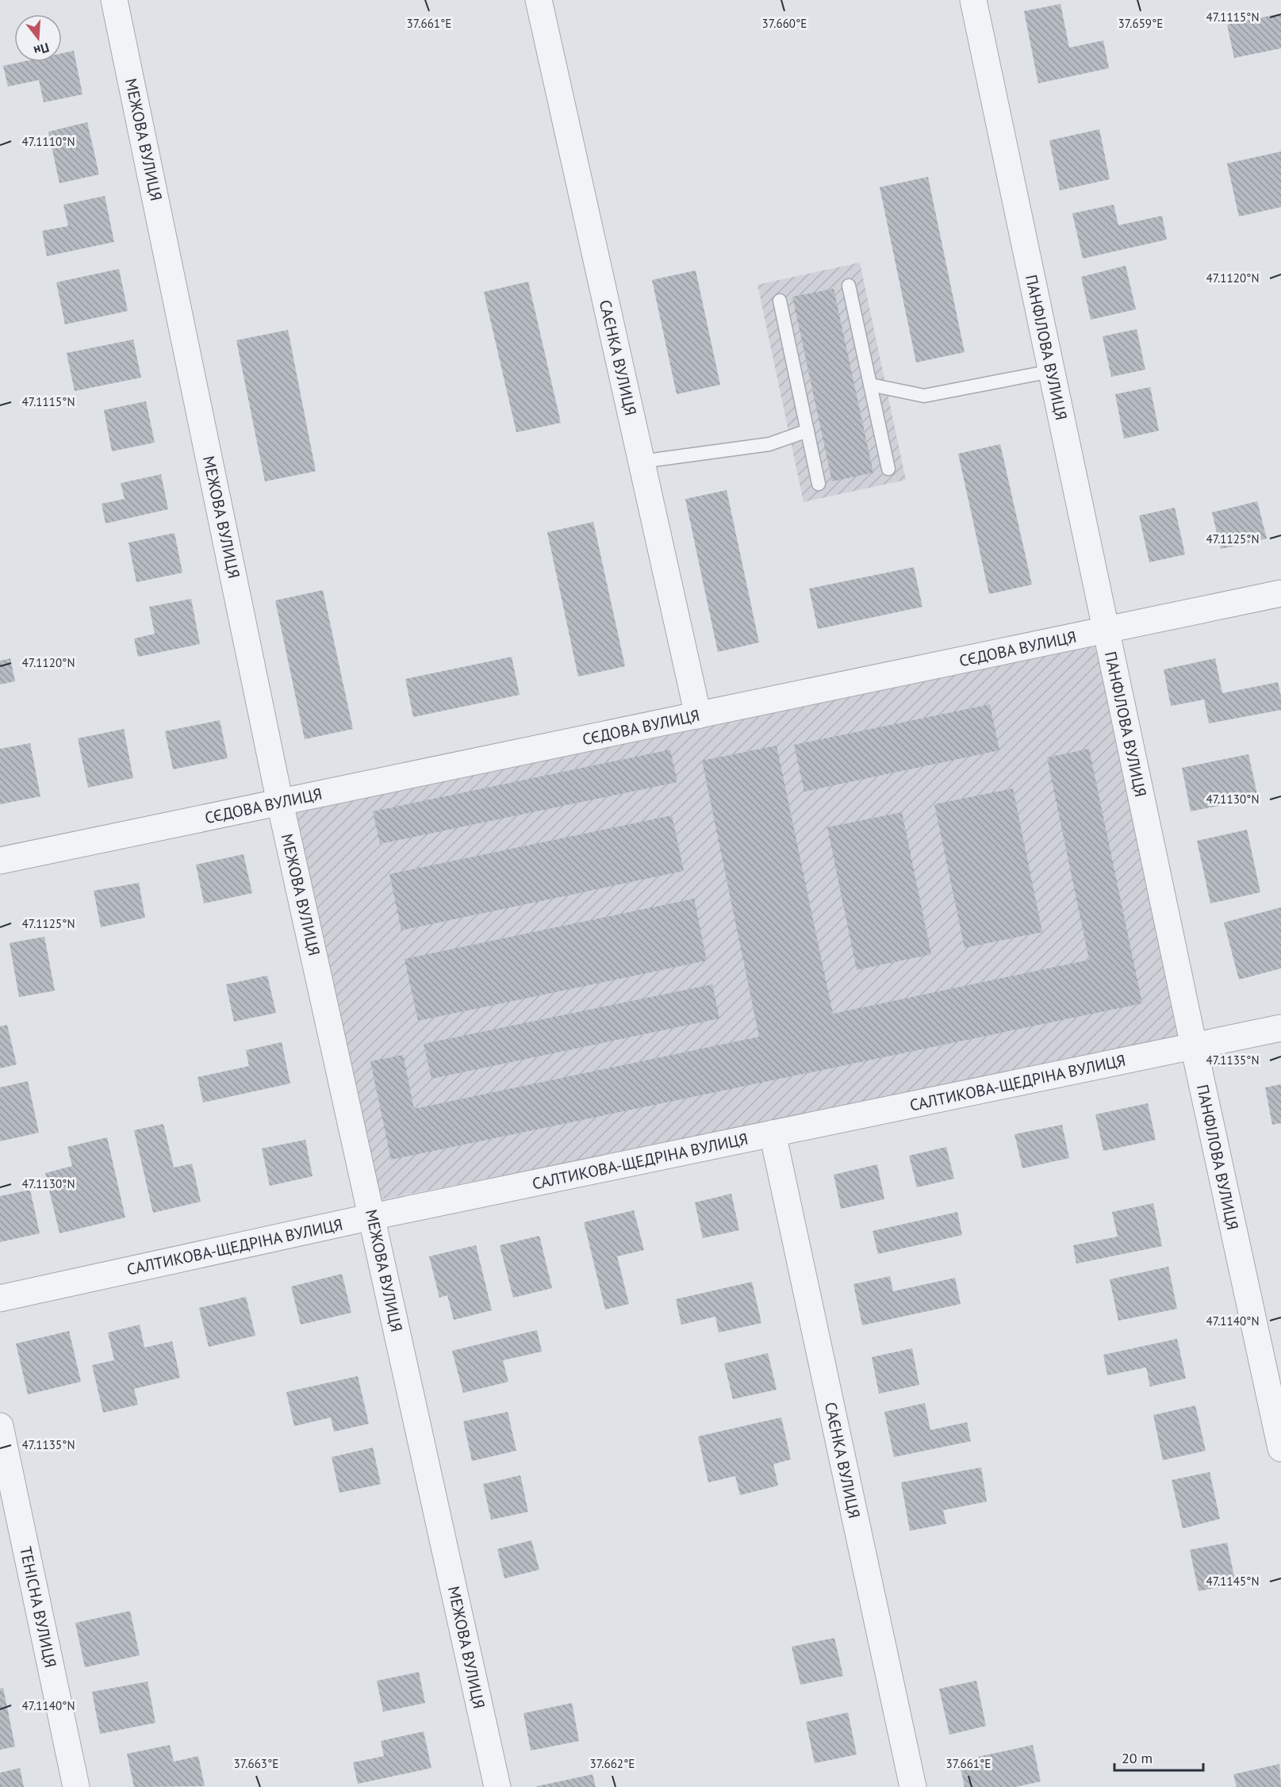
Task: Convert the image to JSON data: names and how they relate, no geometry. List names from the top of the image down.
{
  "streets": {
    "street": [
      "МЕЖОВА ВУЛИЦЯ",
      "ПАНФІЛОВА ВУЛИЦЯ",
      "САЄНКА ВУЛИЦЯ",
      "СЄДОВА ВУЛИЦЯ",
      "САЛТИКОВА-ЩЕДРІНА ВУЛИЦЯ",
      "ТЕНІСНА ВУЛИЦЯ"
    ]
  },
  "crossings": [
    ["МЕЖОВА ВУЛИЦЯ", "СЄДОВА ВУЛИЦЯ"],
    ["МЕЖОВА ВУЛИЦЯ", "САЛТИКОВА-ЩЕДРІНА ВУЛИЦЯ"],
    ["ПАНФІЛОВА ВУЛИЦЯ", "СЄДОВА ВУЛИЦЯ"],
    ["ПАНФІЛОВА ВУЛИЦЯ", "САЛТИКОВА-ЩЕДРІНА ВУЛИЦЯ"],
    ["САЄНКА ВУЛИЦЯ", "СЄДОВА ВУЛИЦЯ"],
    ["САЄНКА ВУЛИЦЯ", "САЛТИКОВА-ЩЕДРІНА ВУЛИЦЯ"]
  ],
  "scale_bar": "20 m",
  "north": "bottom",
  "coordinates": [
    "47.1115°N",
    "37.661°E",
    "37.660°E",
    "37.659°E",
    "47.1110°N",
    "47.1120°N",
    "47.1125°N",
    "47.1130°N",
    "47.1135°N",
    "47.1140°N",
    "47.1145°N",
    "37.663°E",
    "37.662°E"
  ]
}
